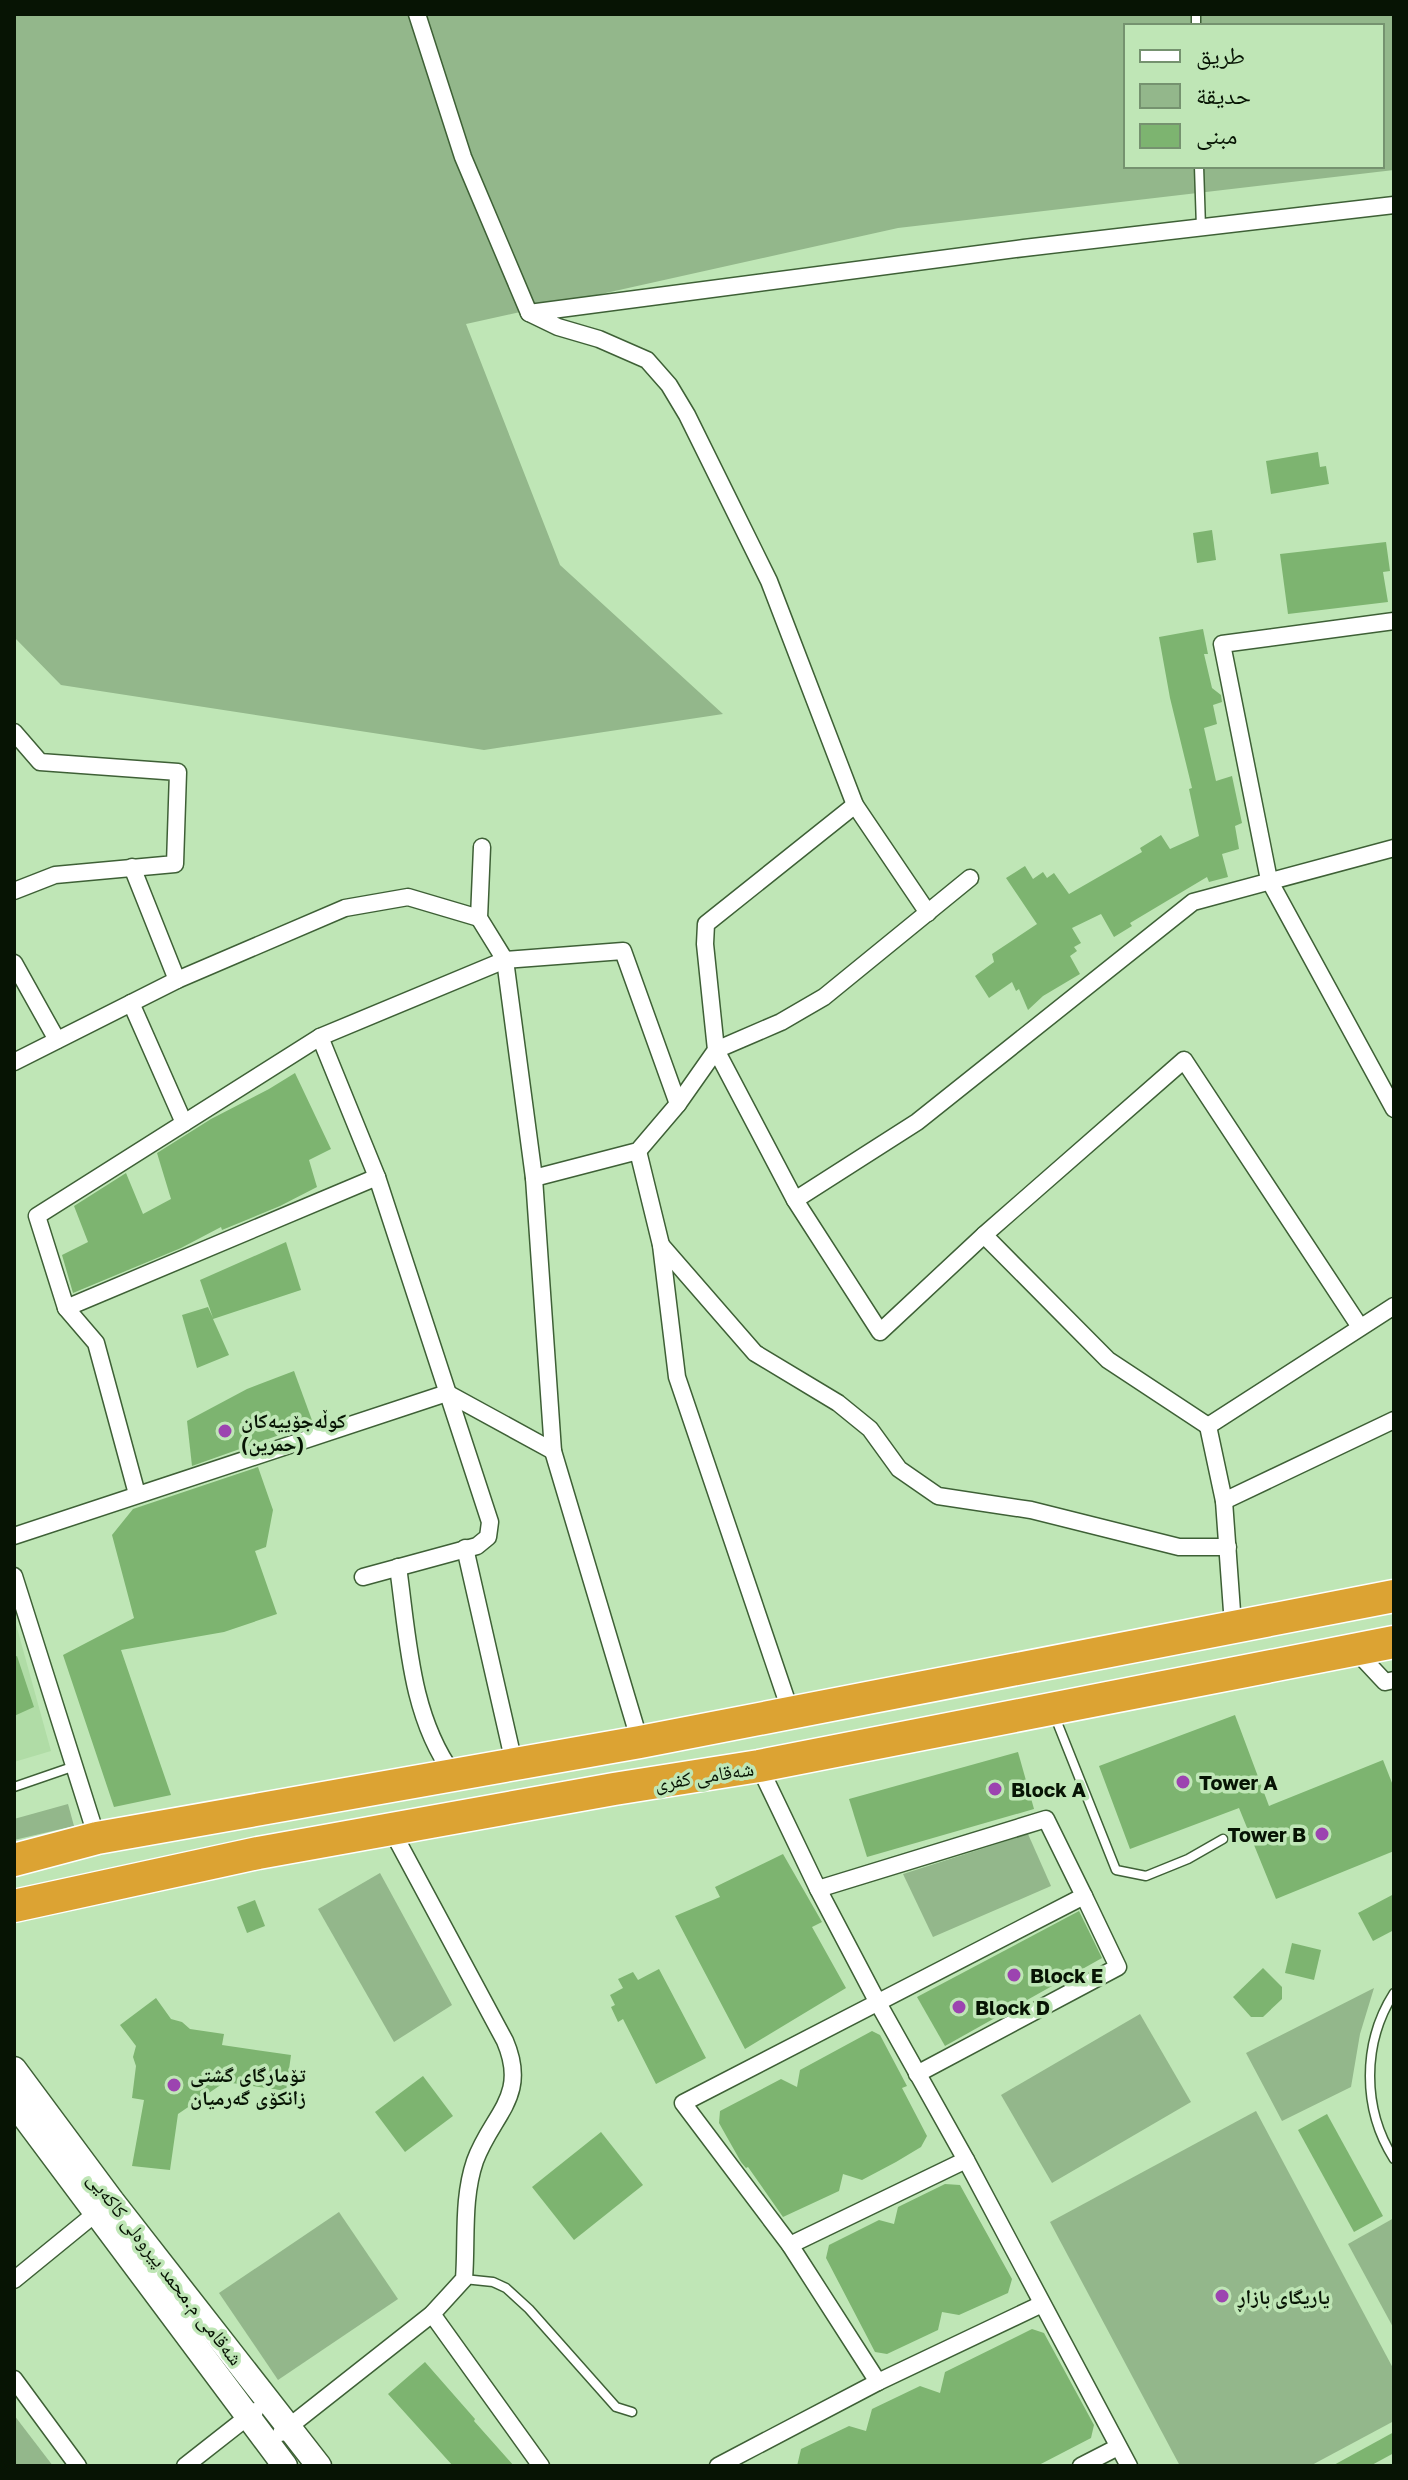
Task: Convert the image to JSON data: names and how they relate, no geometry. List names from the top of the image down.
{
  "streets": {
    "highway": ["شەقامی کفری"],
    "street": ["شەقامی م.محمد پیروەلی کاکەیی"]
  },
  "places": [
    "کوڵەجۆییەکان (حمرین)",
    "Tower A",
    "Block A",
    "Tower B",
    "Block E",
    "Block D",
    "تۆمارگای گشتی زانکۆی گەرمیان",
    "یاریگای بازاڕ"
  ],
  "legend": ["طريق", "حديقة", "مبنى"]
}
